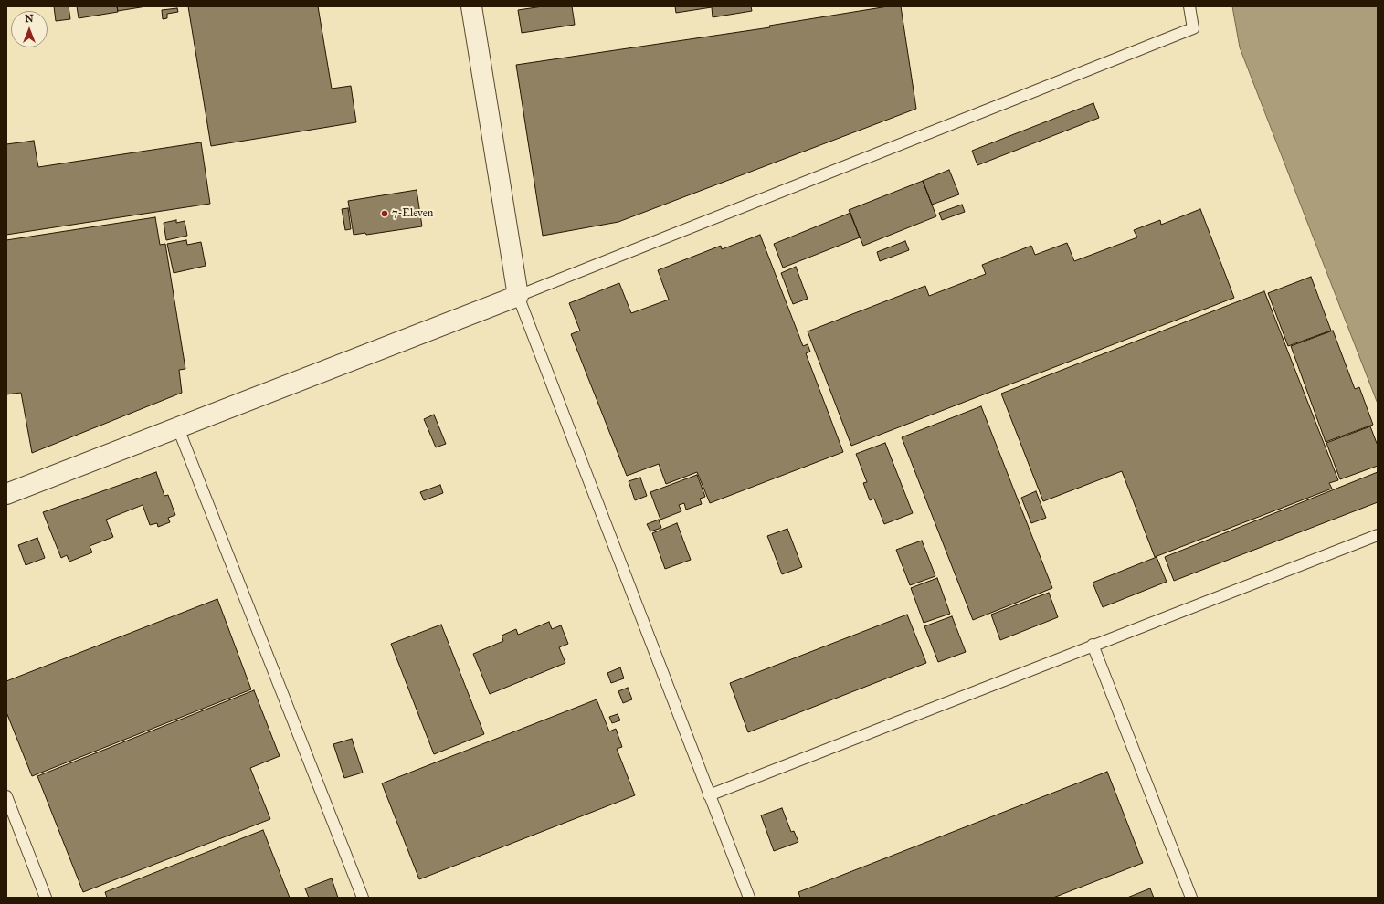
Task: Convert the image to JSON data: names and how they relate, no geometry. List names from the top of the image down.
{
  "places": ["7-Eleven"],
  "north": "top"
}
